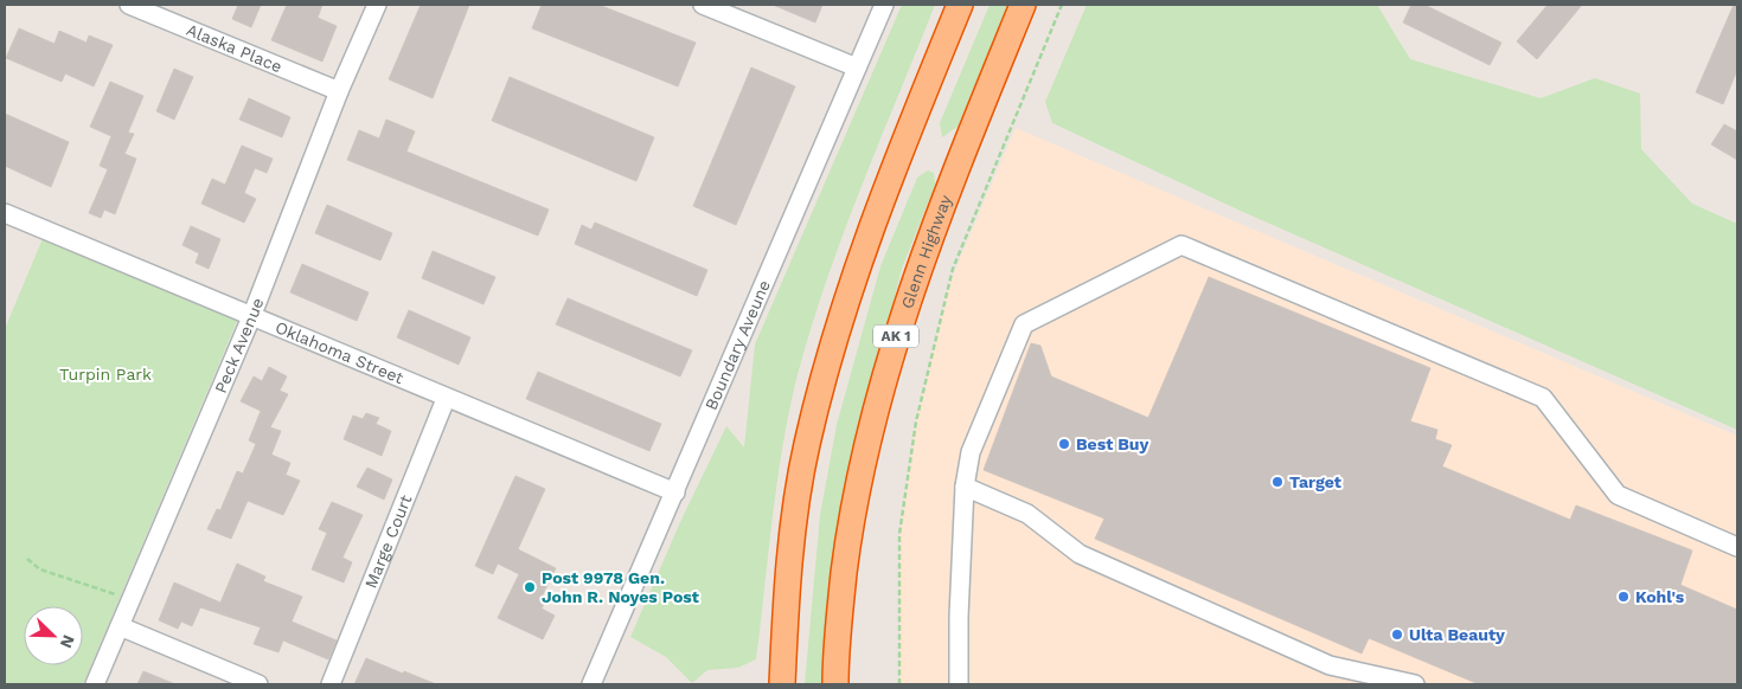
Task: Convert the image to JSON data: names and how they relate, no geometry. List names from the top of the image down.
{
  "streets": {
    "highway": ["Glenn Highway", "AK 1"],
    "street": [
      "Alaska Place",
      "Boundary Aveune",
      "Peck Avenue",
      "Oklahoma Street",
      "Marge Court"
    ]
  },
  "crossings": [
    ["Alaska Place", "Peck Avenue"],
    ["Boundary Aveune", "Oklahoma Street"],
    ["Peck Avenue", "Oklahoma Street"],
    ["Oklahoma Street", "Marge Court"]
  ],
  "parks": ["Turpin Park"],
  "places": [
    "Best Buy",
    "Target",
    "Post 9978 Gen. John R. Noyes Post",
    "Kohl's",
    "Ulta Beauty"
  ],
  "north": "bottom right"
}
